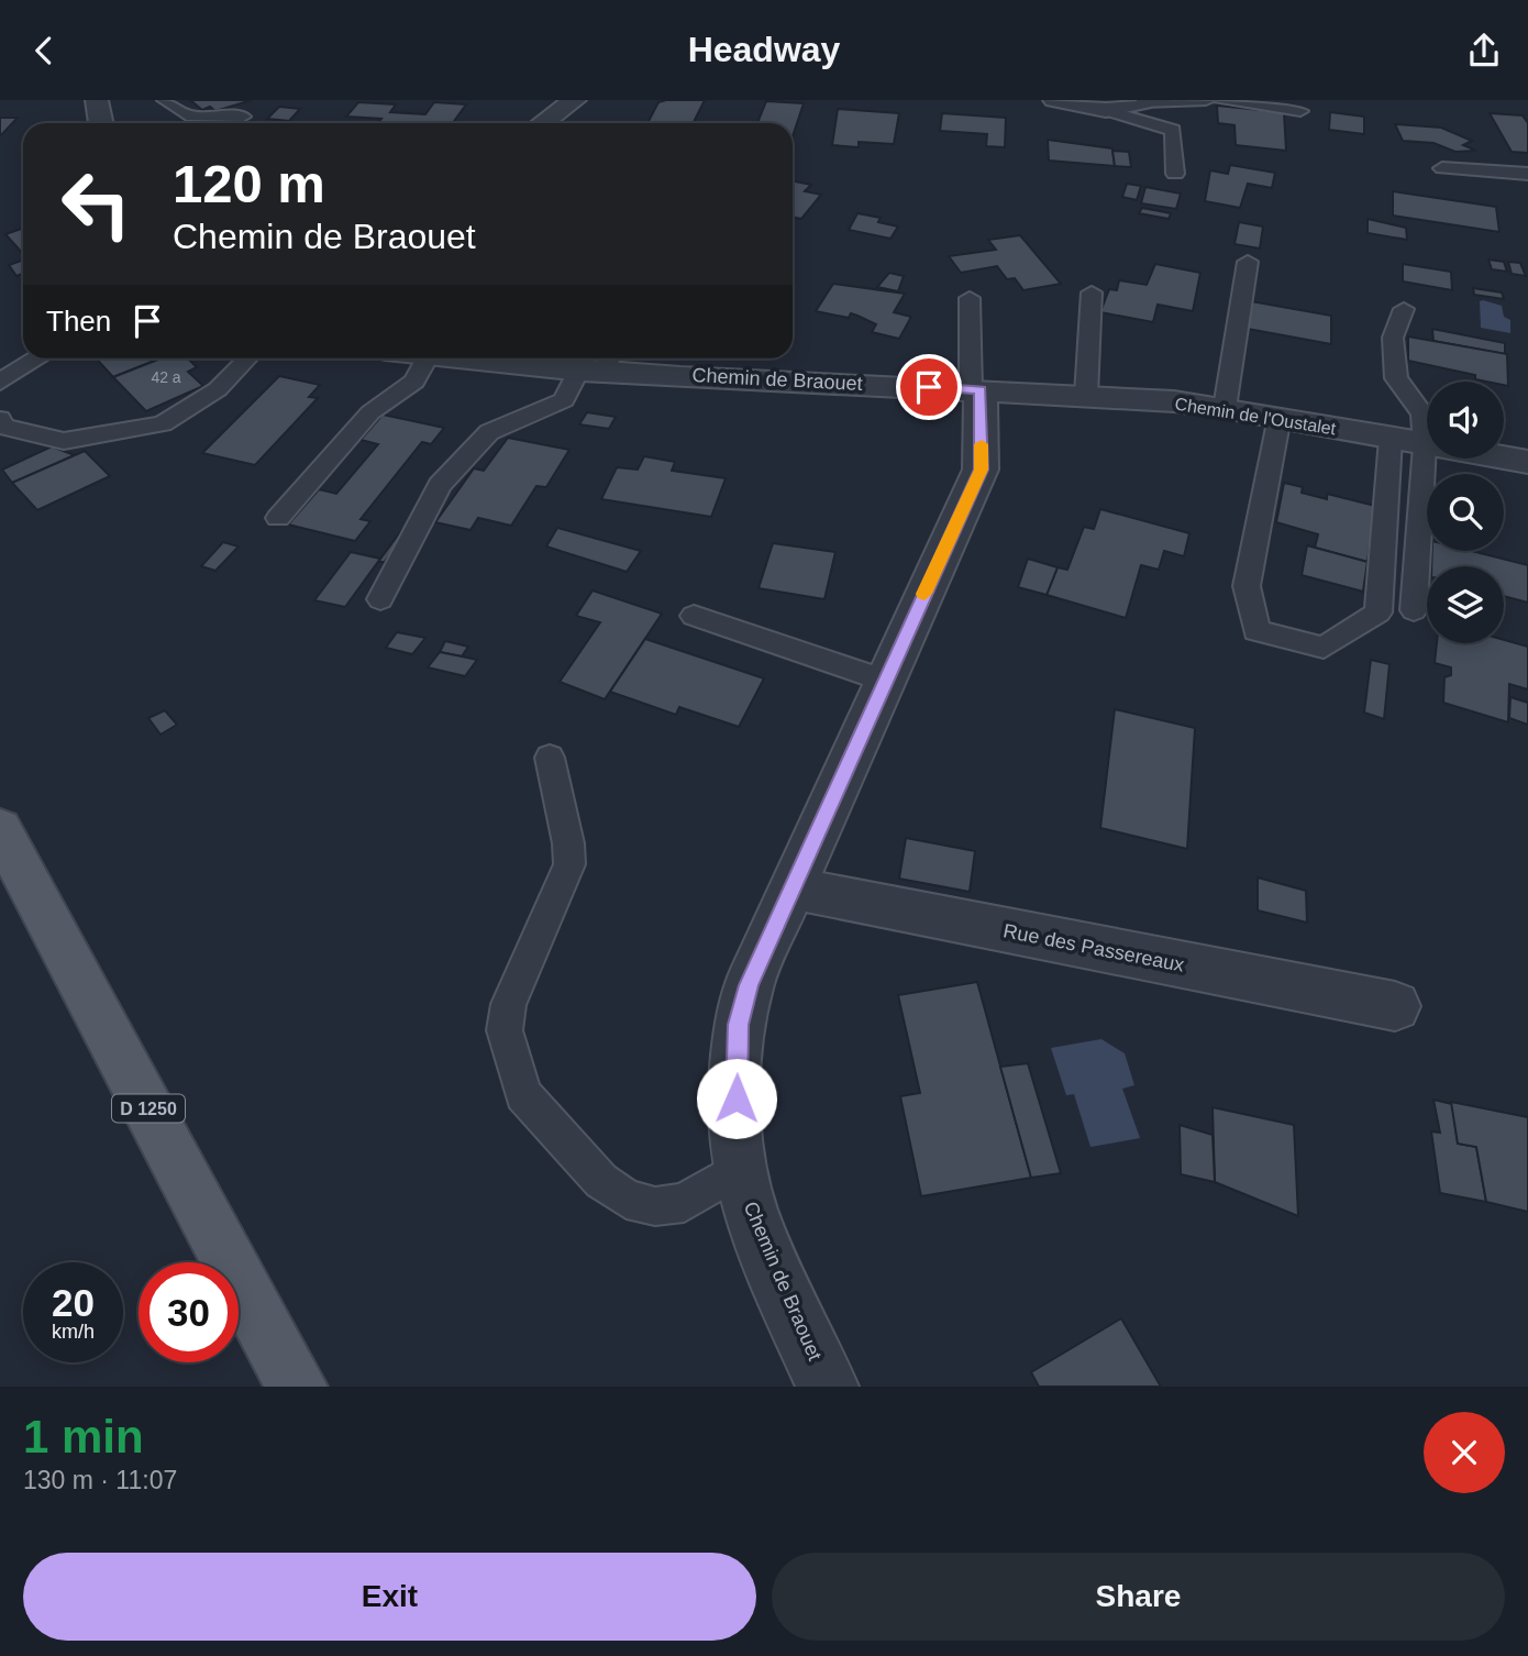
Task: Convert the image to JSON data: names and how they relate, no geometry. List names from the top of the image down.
{
  "streets": {
    "main road": ["D 1250"],
    "street": ["Chemin de Braouet", "Chemin de l'Oustalet", "Rue des Passereaux"]
  },
  "crossings": [
    ["Chemin de Braouet", "Chemin de l'Oustalet"],
    ["Chemin de Braouet", "Rue des Passereaux"]
  ],
  "house_numbers": ["42 a"],
  "page": {
    "header": "Headway",
    "turn": ["120 m", "Chemin de Braouet"],
    "then": "Then",
    "speed": "20 km/h",
    "limit": "30",
    "heading": ["1 min", "130 m · 11:07"],
    "buttons": ["Exit", "Share"]
  }
}
